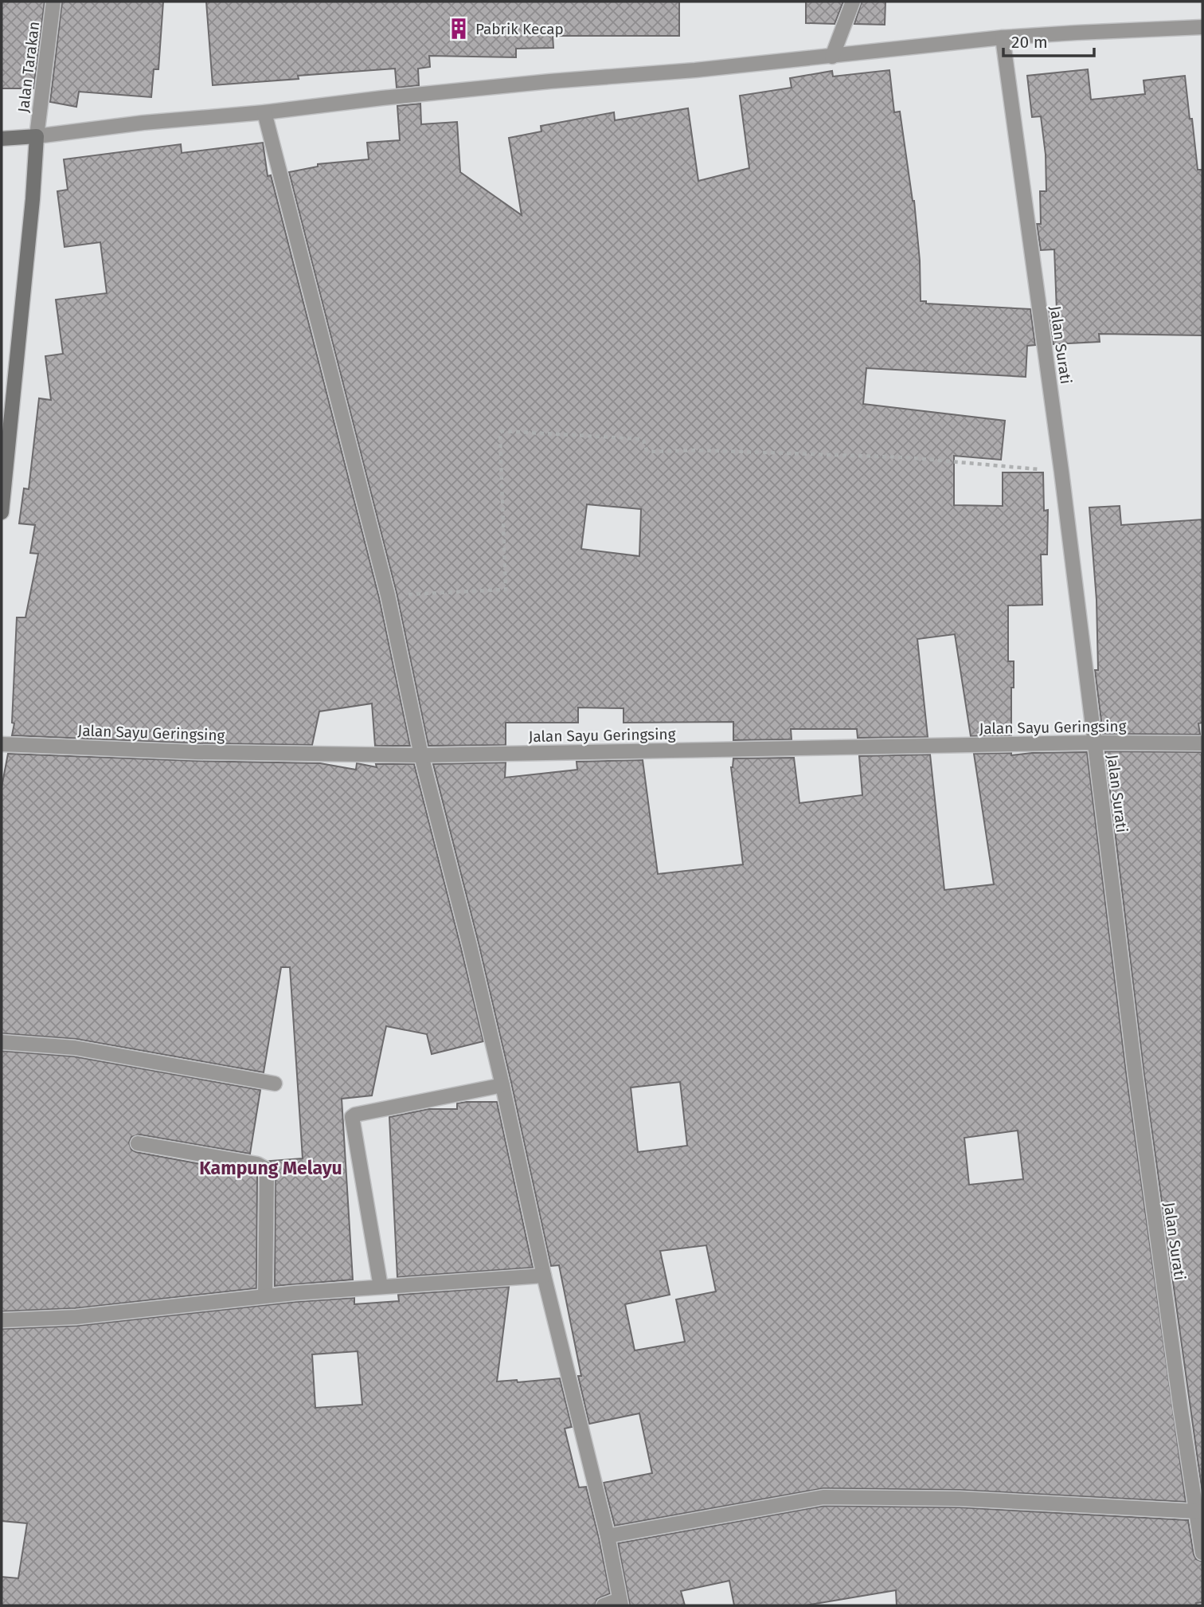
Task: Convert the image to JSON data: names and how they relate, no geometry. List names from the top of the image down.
{
  "streets": {
    "street": ["Jalan Tarakan", "Jalan Surati", "Jalan Sayu Geringsing"]
  },
  "crossings": [
    ["Jalan Surati", "Jalan Sayu Geringsing"]
  ],
  "districts": ["Kampung Melayu"],
  "places": {
    "building": ["Pabrik Kecap"]
  },
  "scale_bar": "20 m"
}
